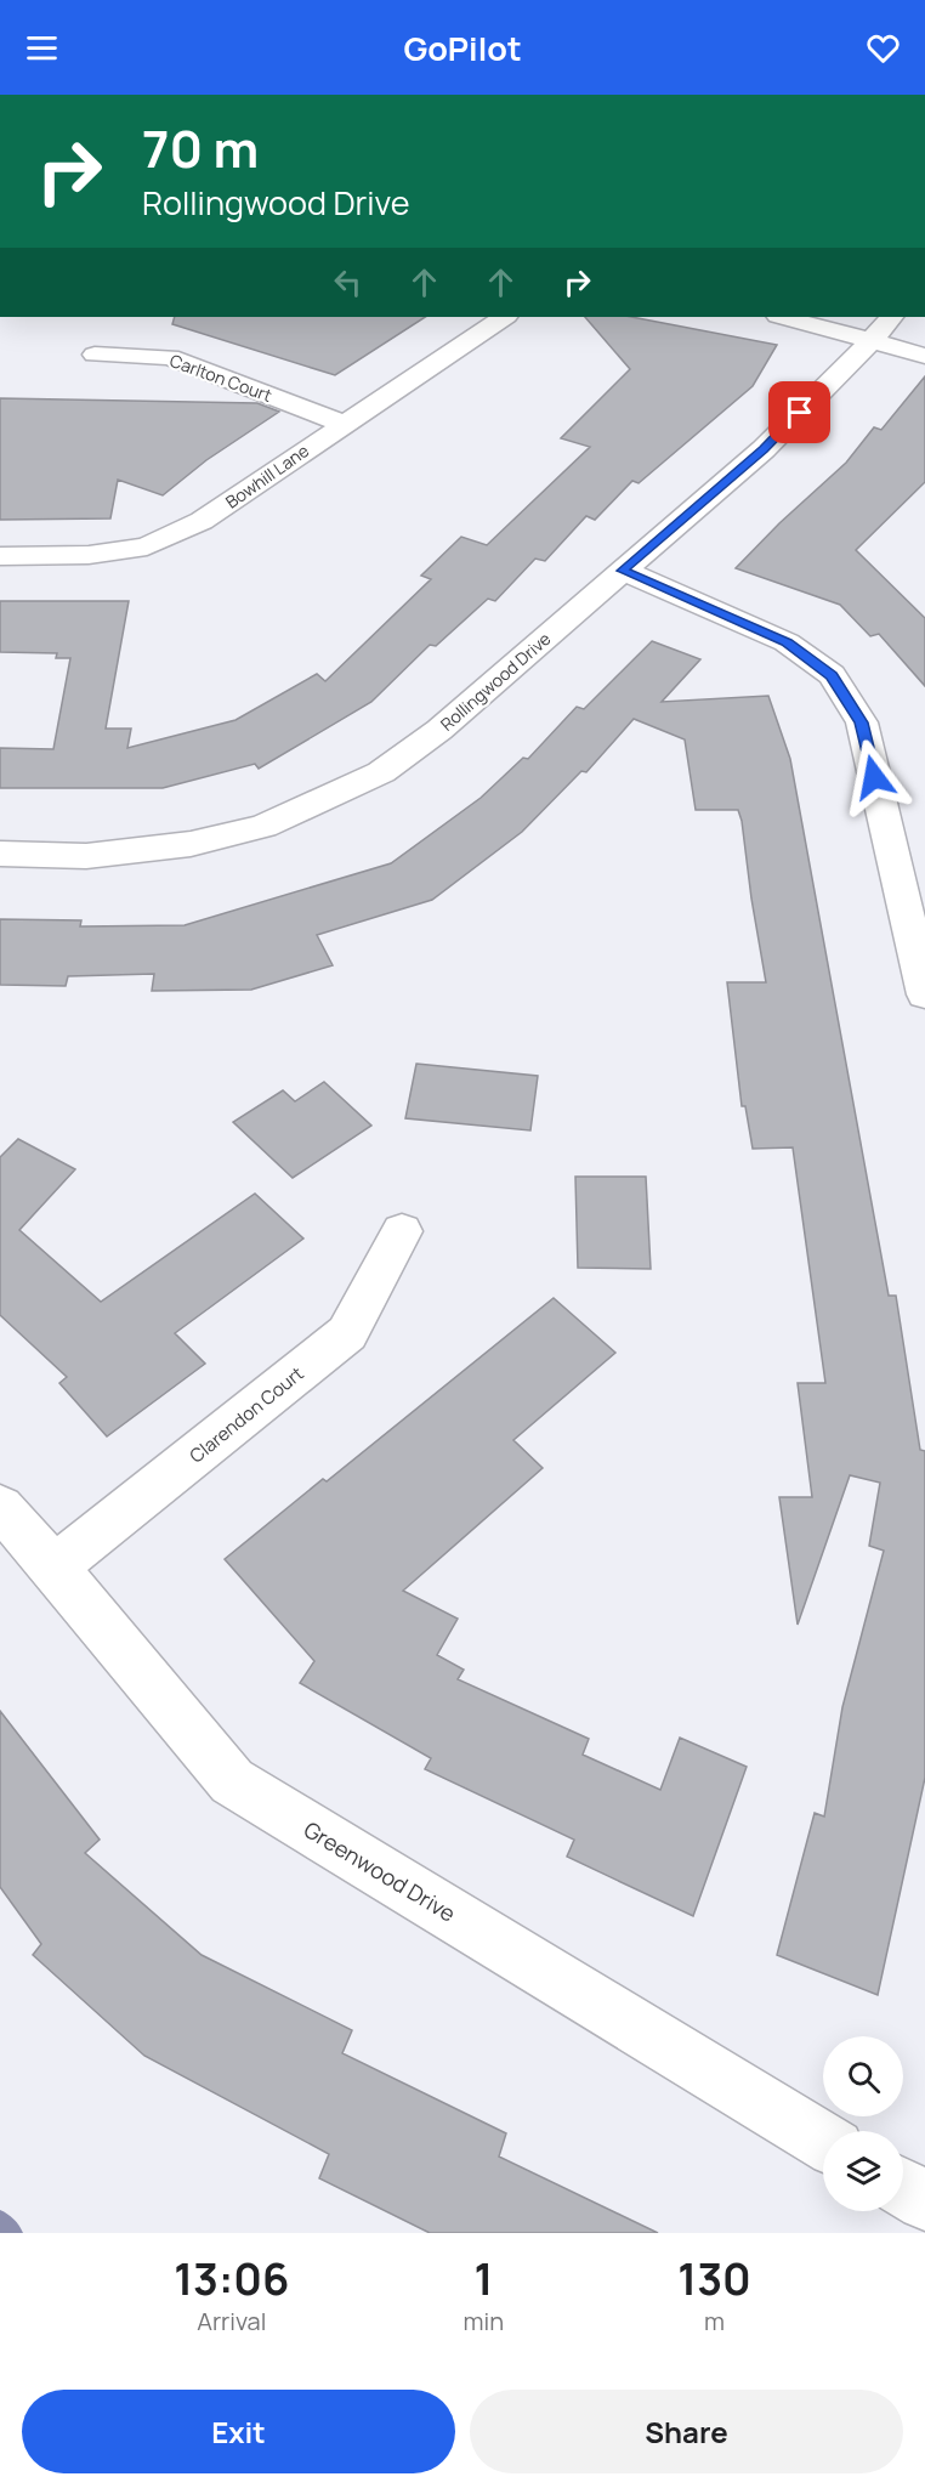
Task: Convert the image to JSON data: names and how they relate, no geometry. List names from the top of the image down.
{
  "streets": {
    "street": [
      "Carlton Court",
      "Bowhill Lane",
      "Rollingwood Drive",
      "Clarendon Court",
      "Greenwood Drive"
    ]
  },
  "crossings": [
    ["Carlton Court", "Bowhill Lane"],
    ["Clarendon Court", "Greenwood Drive"]
  ],
  "page": {
    "header": "GoPilot",
    "turn": ["70 m", "Rollingwood Drive"],
    "eta": [
      "13:06",
      "Arrival",
      "1",
      "min",
      "130",
      "m"
    ],
    "buttons": ["Exit", "Share"]
  }
}
